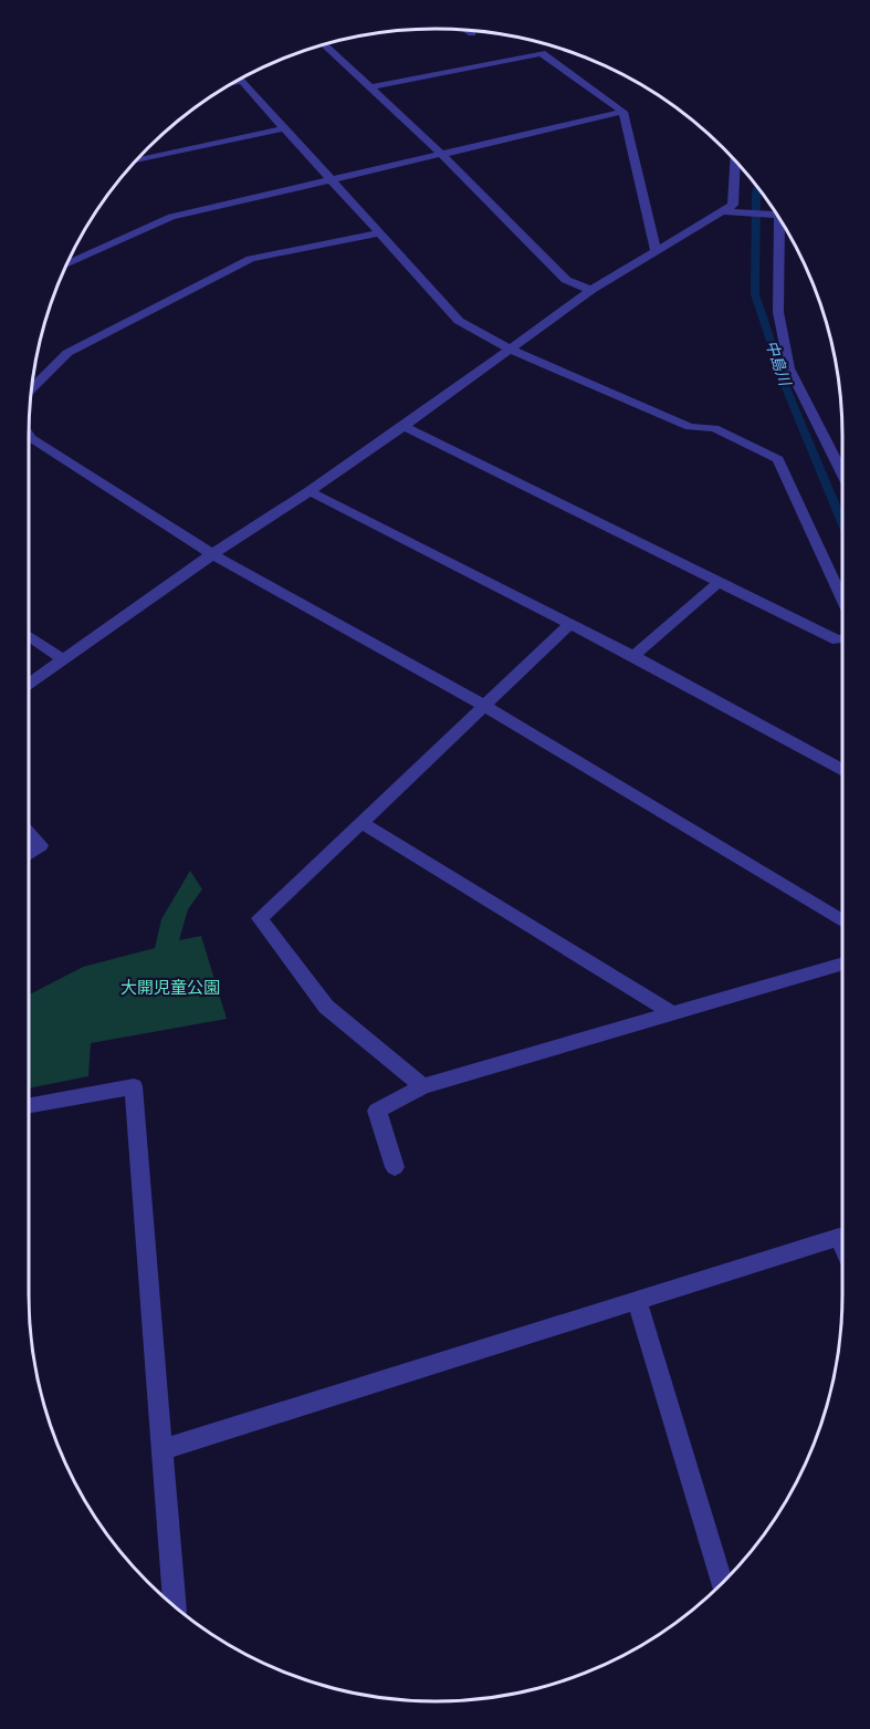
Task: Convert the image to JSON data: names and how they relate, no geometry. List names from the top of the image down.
{
  "water": ["中島川"],
  "parks": ["大開児童公園"]
}
